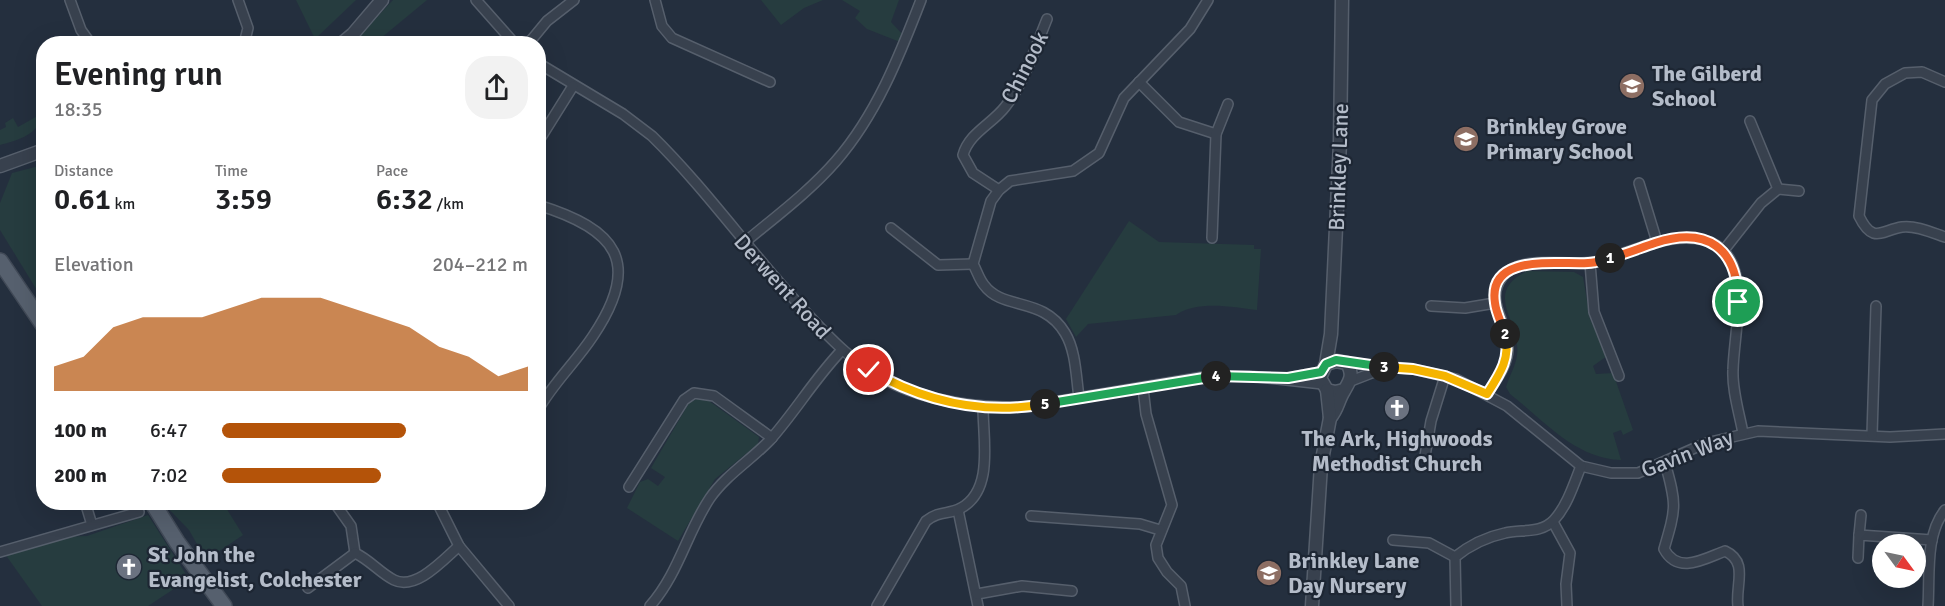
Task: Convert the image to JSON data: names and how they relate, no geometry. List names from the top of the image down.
{
  "streets": {
    "street": [
      "Chinook",
      "Brinkley Lane",
      "Derwent Road",
      "Gavin Way"
    ]
  },
  "crossings": [
    ["Brinkley Lane", "Derwent Road"],
    ["Brinkley Lane", "Gavin Way"]
  ],
  "places": {
    "school or university": ["The Gilberd School", "Brinkley Grove Primary School", "Brinkley Lane Day Nursery"],
    "church": ["The Ark, Highwoods Methodist Church", "St John the Evangelist, Colchester"]
  },
  "north": "bottom right",
  "page": {
    "heading": ["Evening run", "18:35"],
    "stats": [
      ["Distance", "0.61 km"],
      ["Time", "3:59"],
      ["Pace", "6:32 /km"]
    ],
    "chart": ["Elevation", "204–212 m"],
    "pins": [
      "1",
      "2",
      "3",
      "4",
      "5"
    ],
    "list": [
      {
        "name": "100 m",
        "note": "6:47"
      },
      {
        "name": "200 m",
        "note": "7:02"
      }
    ]
  }
}
